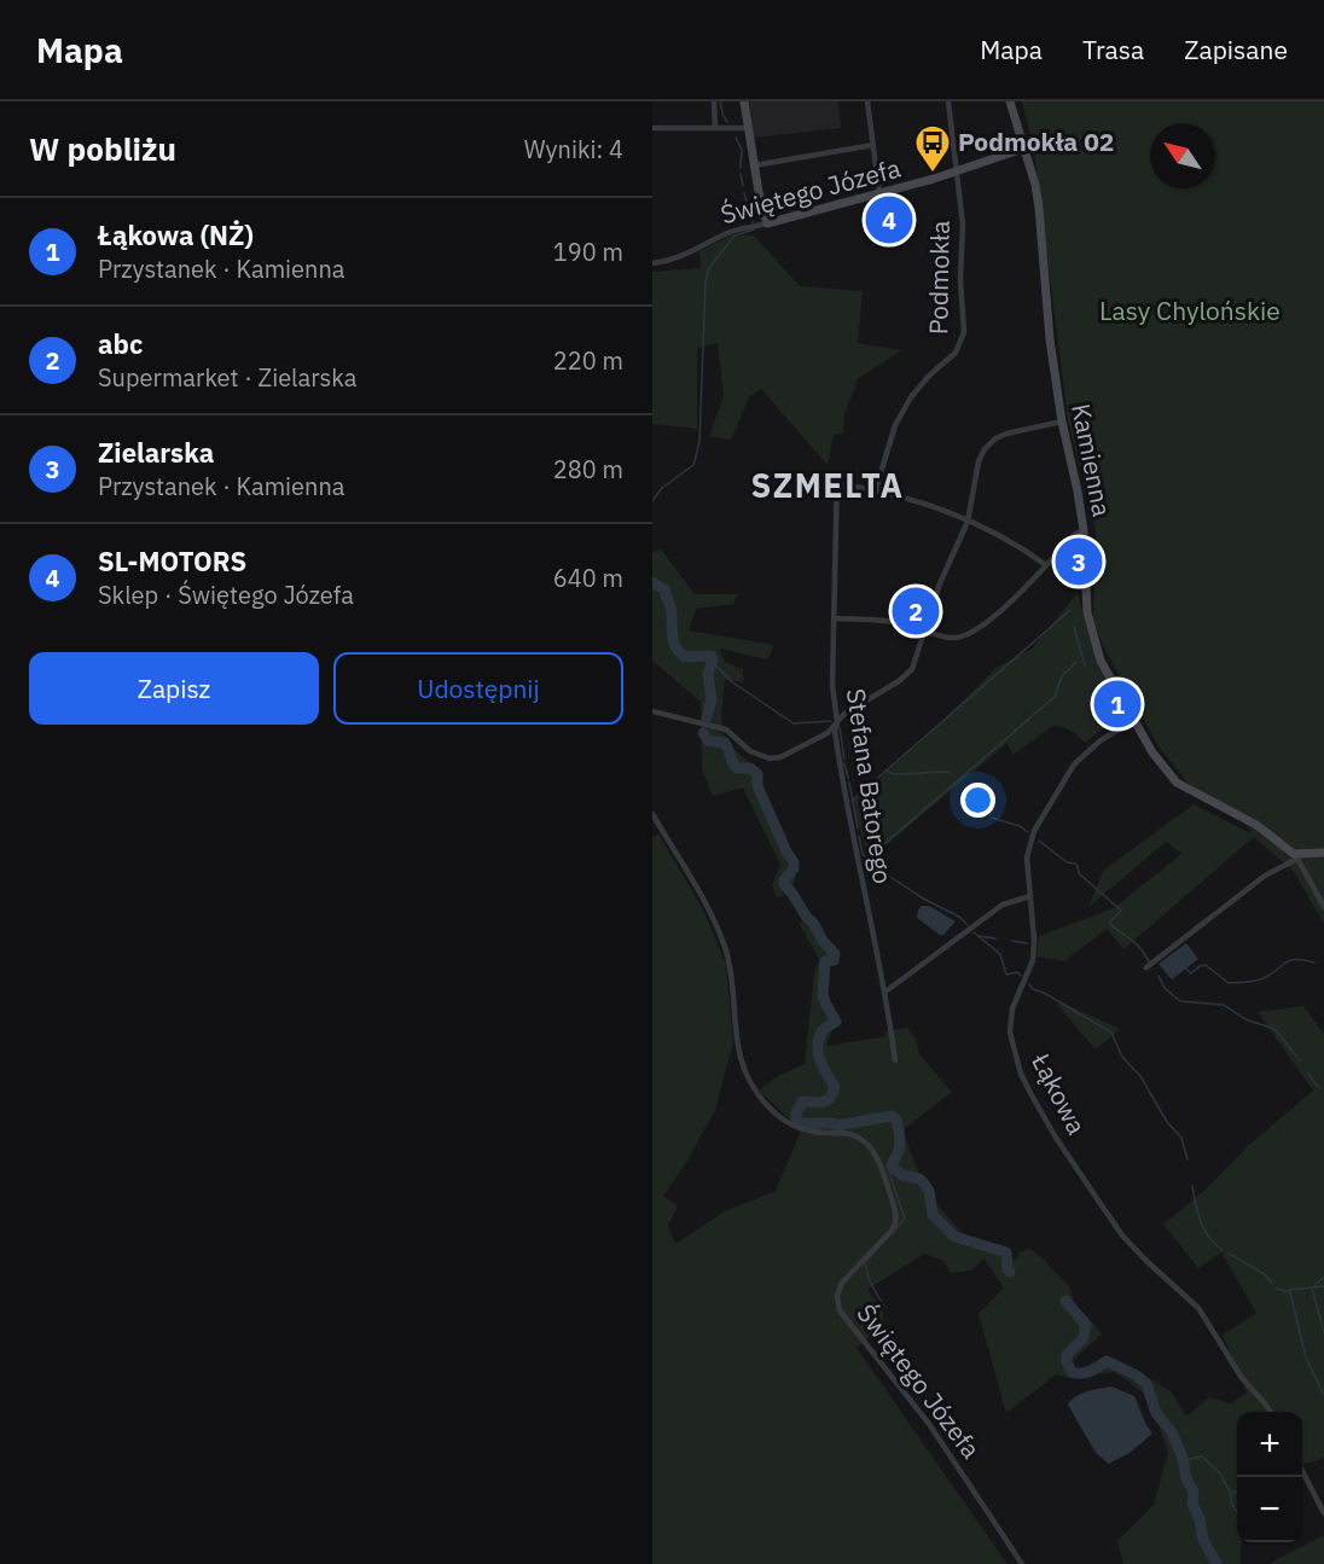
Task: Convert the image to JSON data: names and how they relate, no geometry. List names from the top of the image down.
{
  "streets": {
    "street": [
      "Świętego Józefa",
      "Podmokła",
      "Kamienna",
      "Stefana Batorego",
      "Łąkowa"
    ]
  },
  "crossings": [
    ["Świętego Józefa", "Podmokła"],
    ["Świętego Józefa", "Kamienna"],
    ["Kamienna", "Łąkowa"]
  ],
  "districts": ["SZMELTA"],
  "parks": ["Lasy Chylońskie"],
  "places": {
    "bus stop": ["Podmokła 02"]
  },
  "north": "top left",
  "page": {
    "header": "Mapa",
    "nav": ["Mapa", "Trasa", "Zapisane"],
    "heading": ["W pobliżu", "Wyniki: 4"],
    "pins": [
      "4",
      "3",
      "2",
      "1"
    ],
    "list": [
      {
        "mark": "1",
        "name": "Łąkowa (NŻ)",
        "note": "Przystanek · Kamienna",
        "value": "190 m"
      },
      {
        "mark": "2",
        "name": "abc",
        "note": "Supermarket · Zielarska",
        "value": "220 m"
      },
      {
        "mark": "3",
        "name": "Zielarska",
        "note": "Przystanek · Kamienna",
        "value": "280 m"
      },
      {
        "mark": "4",
        "name": "SL-MOTORS",
        "note": "Sklep · Świętego Józefa",
        "value": "640 m"
      }
    ],
    "buttons": ["Zapisz", "Udostępnij"],
    "map_buttons": ["+", "−"]
  }
}
